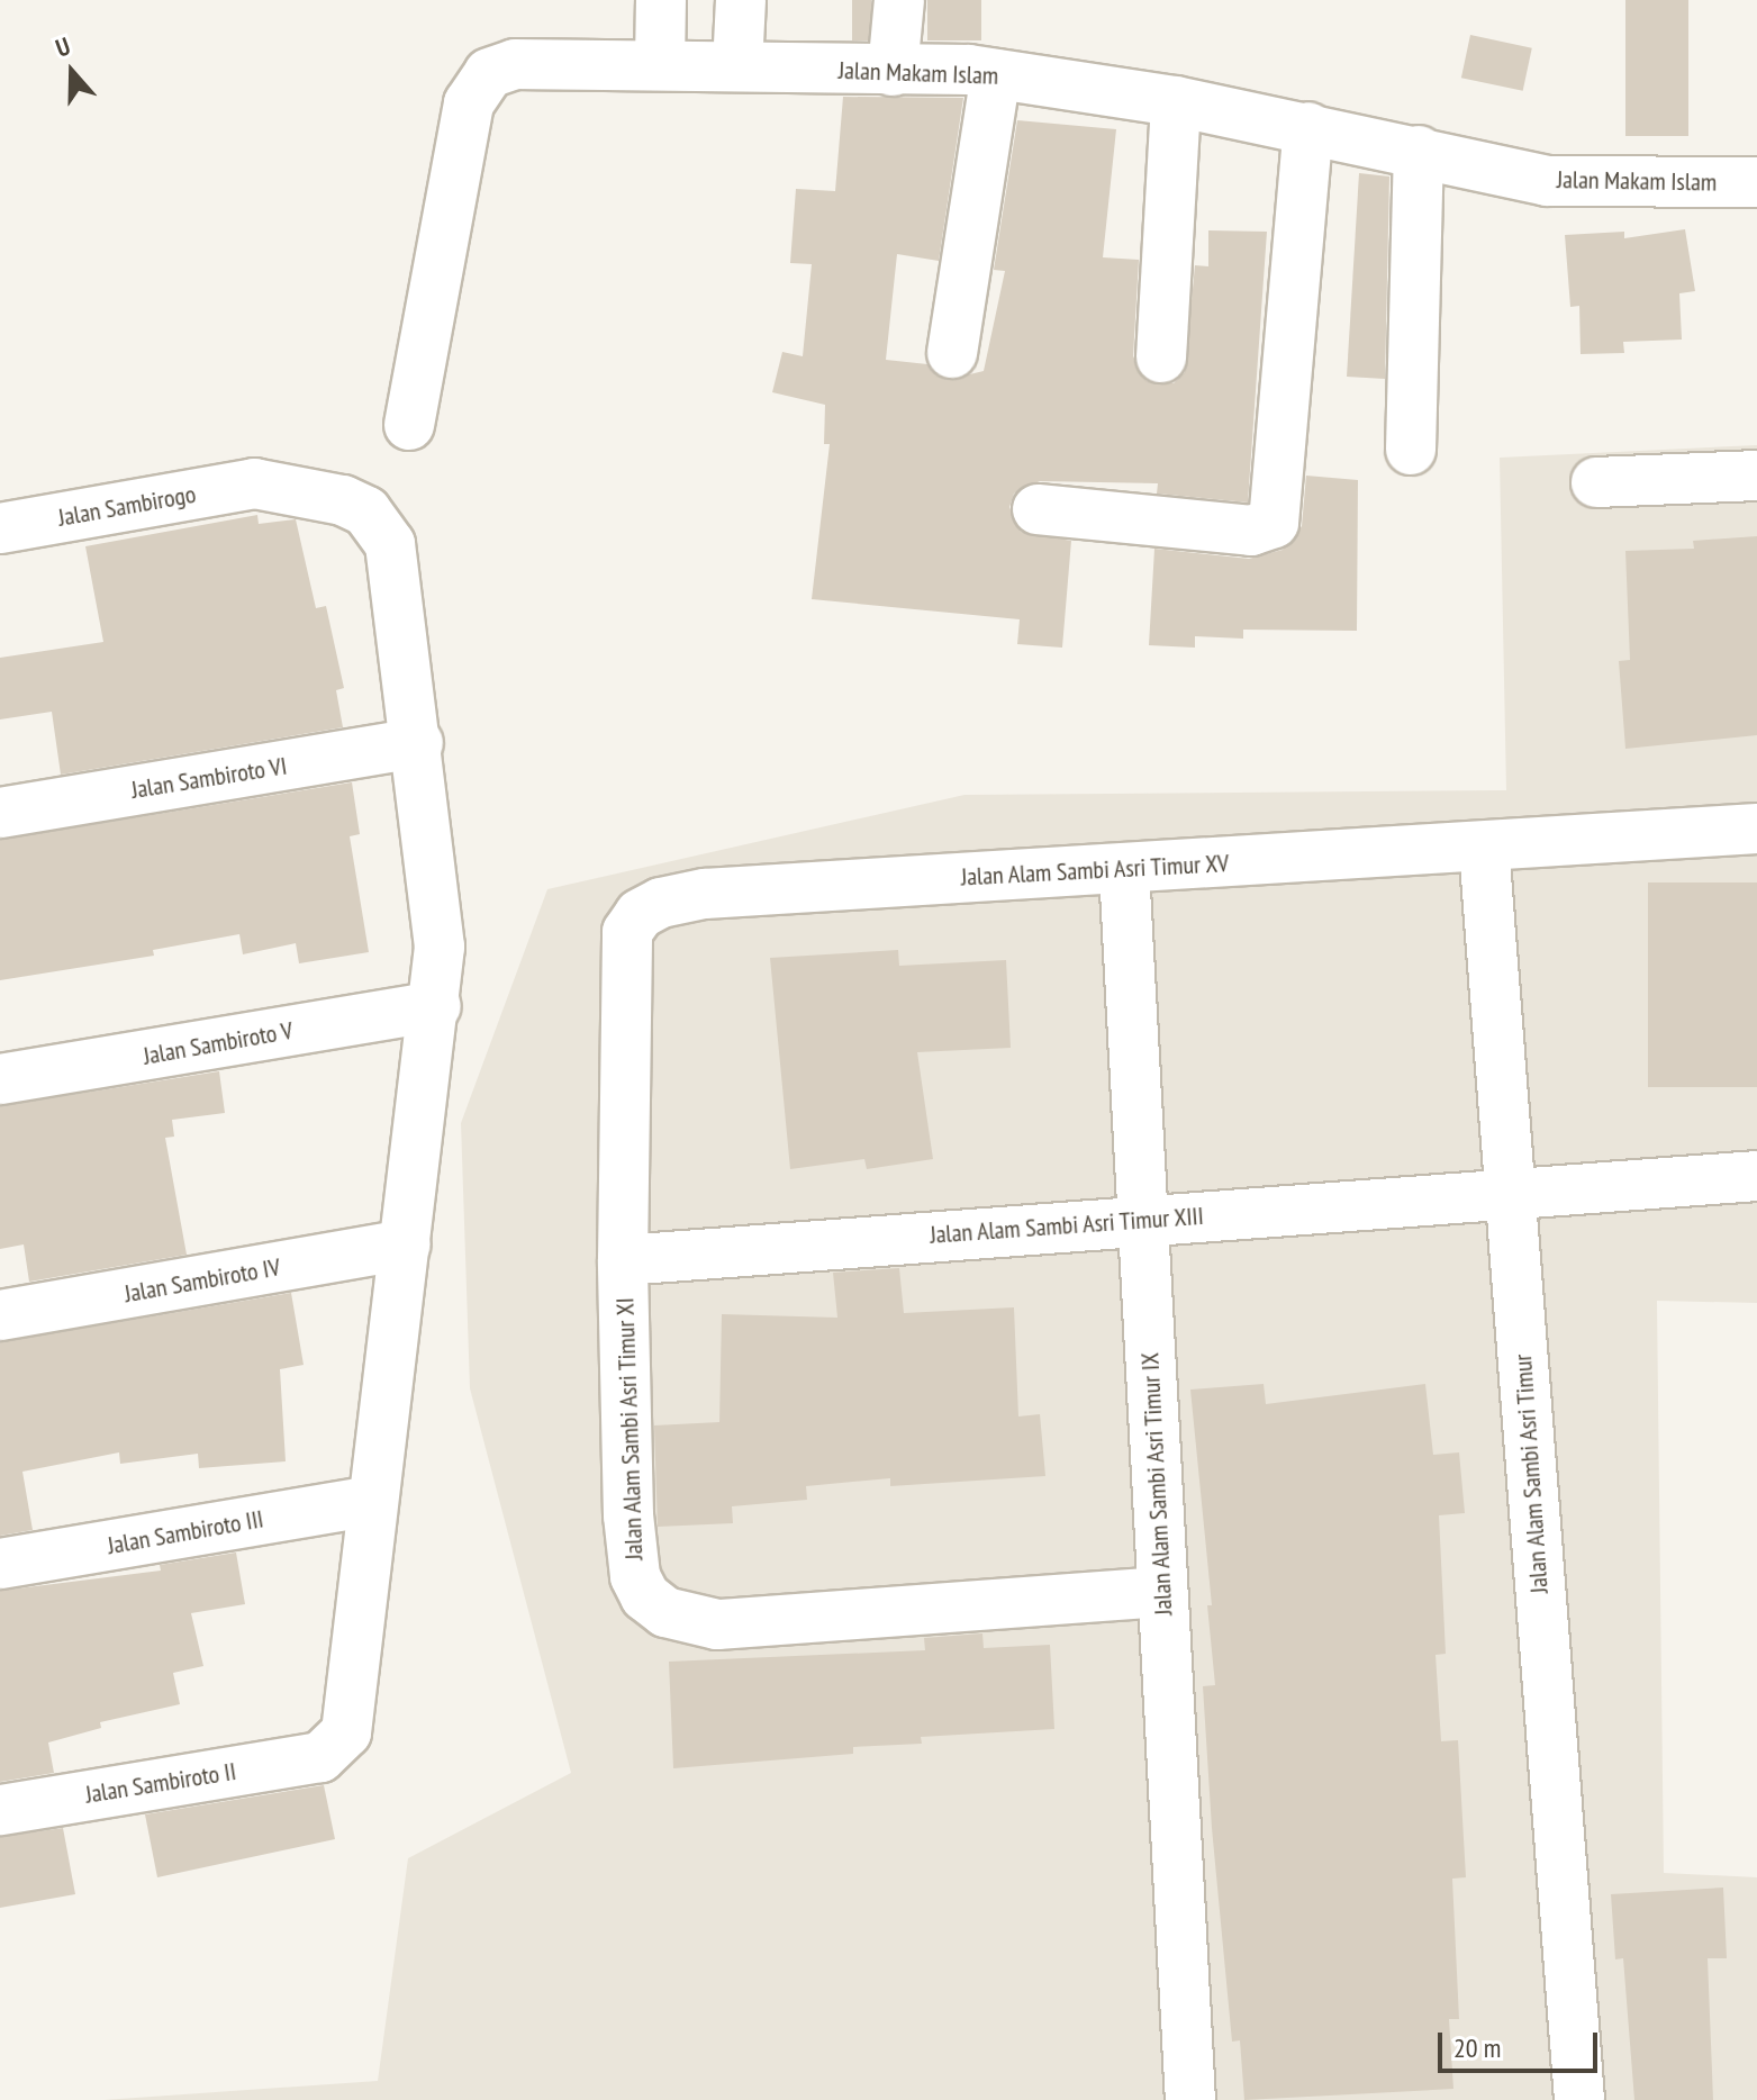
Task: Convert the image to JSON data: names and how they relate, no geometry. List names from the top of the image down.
{
  "streets": {
    "street": [
      "Jalan Makam Islam",
      "Jalan Sambirogo",
      "Jalan Sambiroto VI",
      "Jalan Alam Sambi Asri Timur XV",
      "Jalan Sambiroto V",
      "Jalan Alam Sambi Asri Timur XIII",
      "Jalan Sambiroto IV",
      "Jalan Alam Sambi Asri Timur XI",
      "Jalan Alam Sambi Asri Timur",
      "Jalan Alam Sambi Asri Timur IX",
      "Jalan Sambiroto III",
      "Jalan Sambiroto II"
    ]
  },
  "crossings": [
    ["Jalan Sambirogo", "Jalan Sambiroto VI"],
    ["Jalan Alam Sambi Asri Timur XV", "Jalan Alam Sambi Asri Timur XI"],
    ["Jalan Alam Sambi Asri Timur XV", "Jalan Alam Sambi Asri Timur"],
    ["Jalan Alam Sambi Asri Timur XV", "Jalan Alam Sambi Asri Timur IX"],
    ["Jalan Alam Sambi Asri Timur XIII", "Jalan Alam Sambi Asri Timur XI"],
    ["Jalan Alam Sambi Asri Timur XIII", "Jalan Alam Sambi Asri Timur"],
    ["Jalan Alam Sambi Asri Timur XIII", "Jalan Alam Sambi Asri Timur IX"],
    ["Jalan Alam Sambi Asri Timur XI", "Jalan Alam Sambi Asri Timur IX"],
    ["Jalan Sambiroto III", "Jalan Sambiroto II"]
  ],
  "scale_bar": "20 m",
  "north": "top"
}
